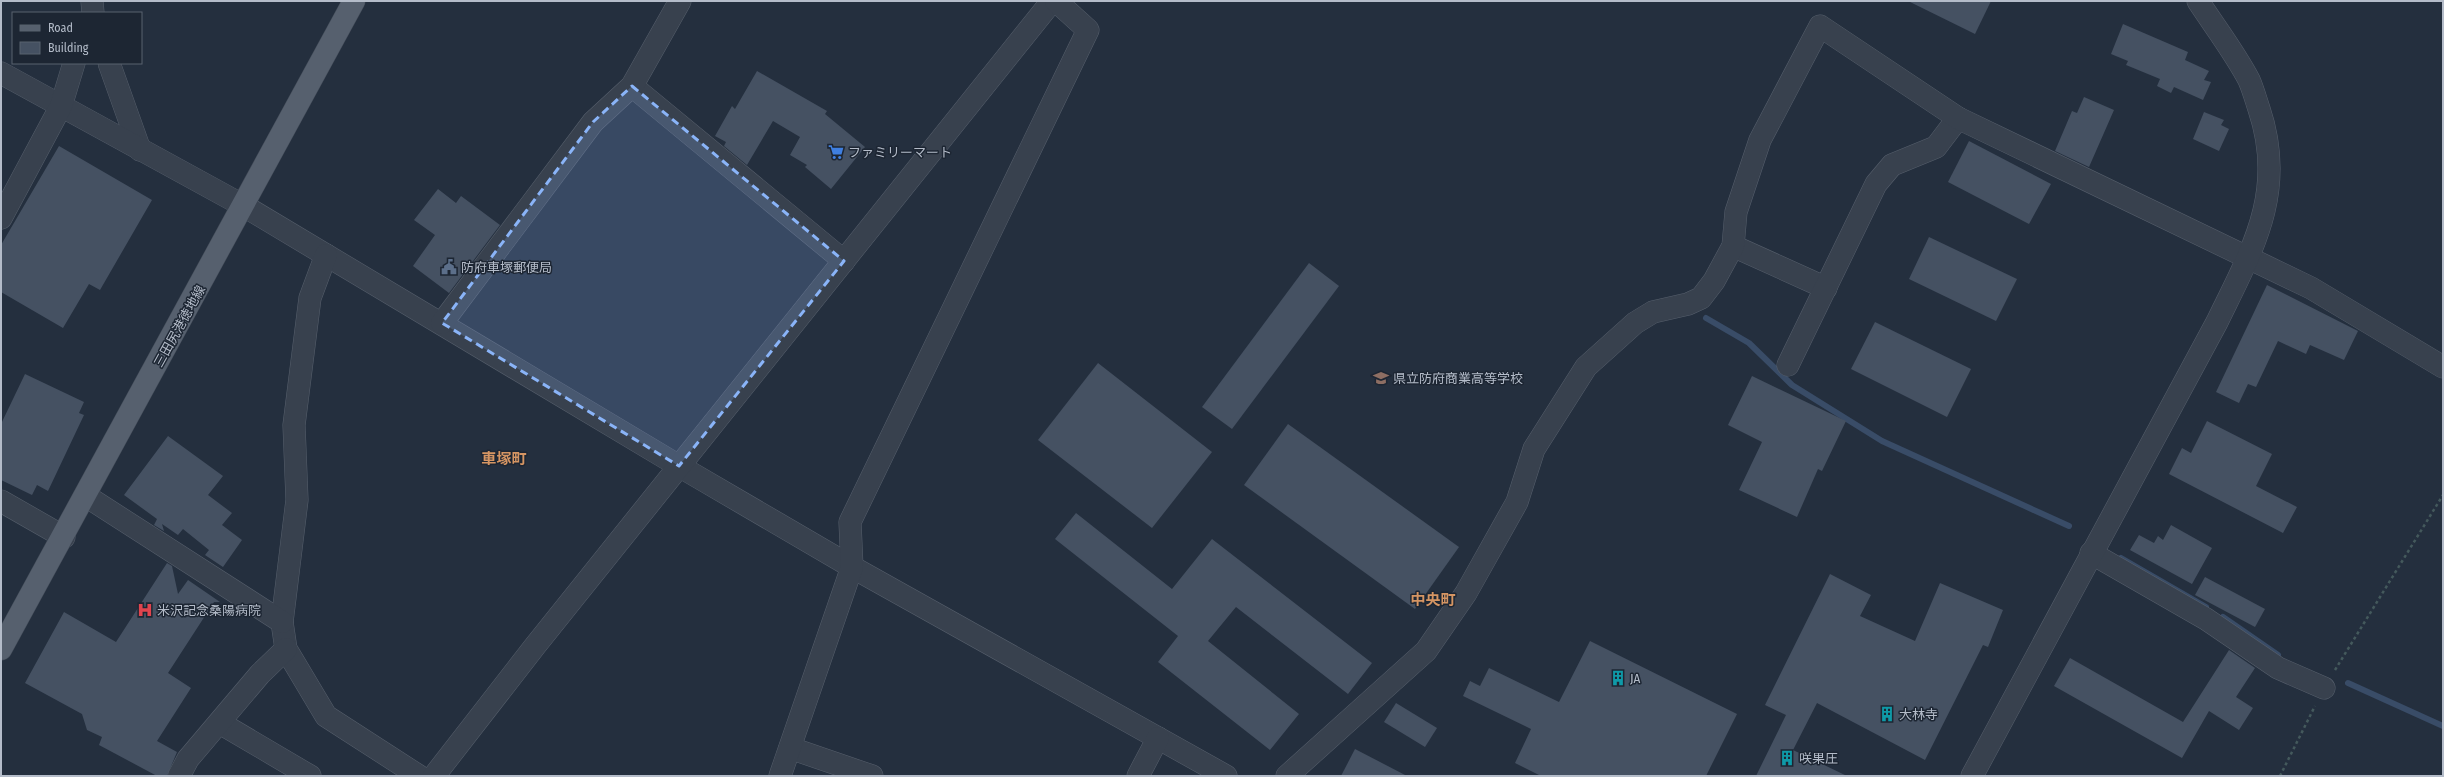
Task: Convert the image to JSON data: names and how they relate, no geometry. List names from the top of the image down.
{
  "streets": {
    "main road": ["三田尻港徳地線"]
  },
  "districts": ["車塚町", "中央町"],
  "places": {
    "supermarket": ["ファミリーマート"],
    "public building": ["防府車塚郵便局"],
    "school or university": ["県立防府商業高等学校"],
    "hospital": ["米沢記念桑陽病院"],
    "building": ["JA", "大林寺", "咲果圧"]
  },
  "legend": ["Road", "Building"]
}
